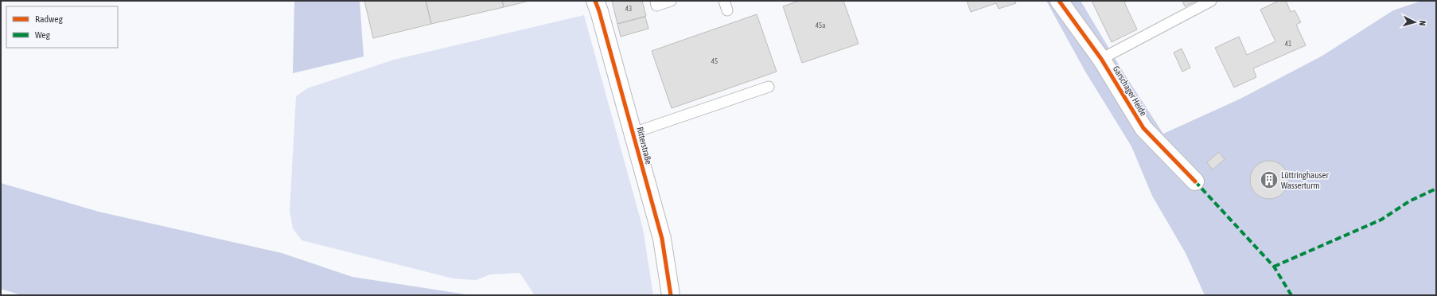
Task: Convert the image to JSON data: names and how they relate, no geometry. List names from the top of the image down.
{
  "streets": {
    "street": ["Garschager Heide", "Ritterstraße"]
  },
  "places": {
    "building": ["Lüttringhauser Wasserturm"]
  },
  "house_numbers": [
    "43",
    "45a",
    "41",
    "45"
  ],
  "legend": ["Radweg", "Weg"],
  "north": "right"
}
